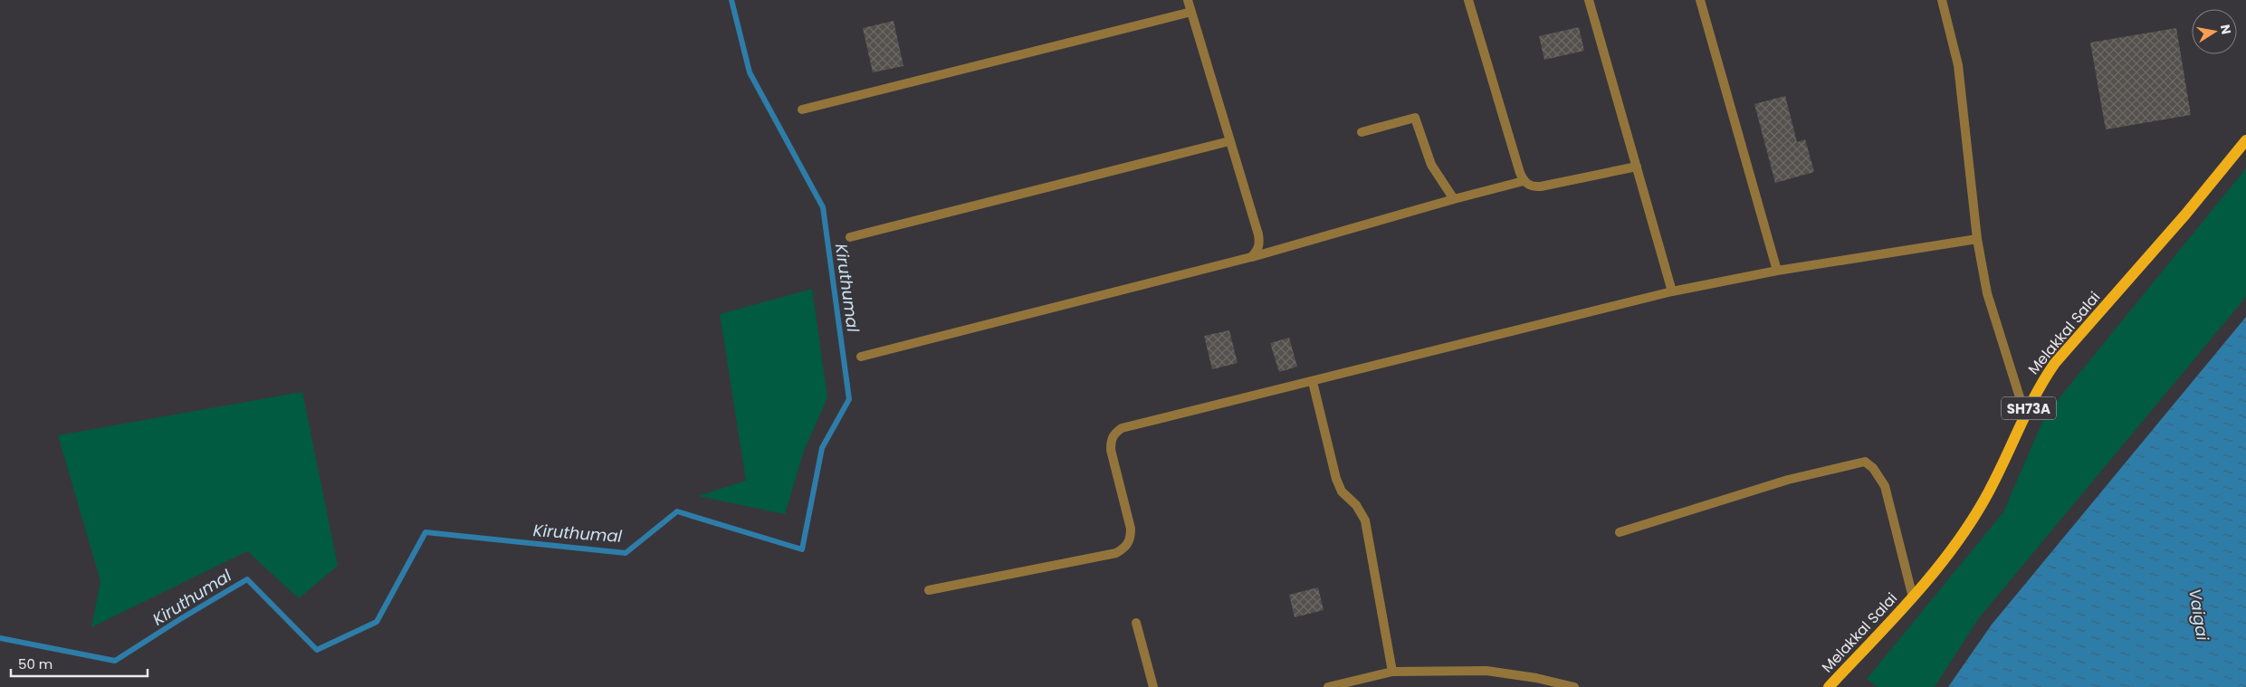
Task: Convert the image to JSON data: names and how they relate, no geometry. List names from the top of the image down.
{
  "streets": {
    "main road": ["Melakkal Salai", "SH73A"]
  },
  "water": ["Kiruthumal", "Vaigai"],
  "scale_bar": "50 m",
  "north": "right"
}
